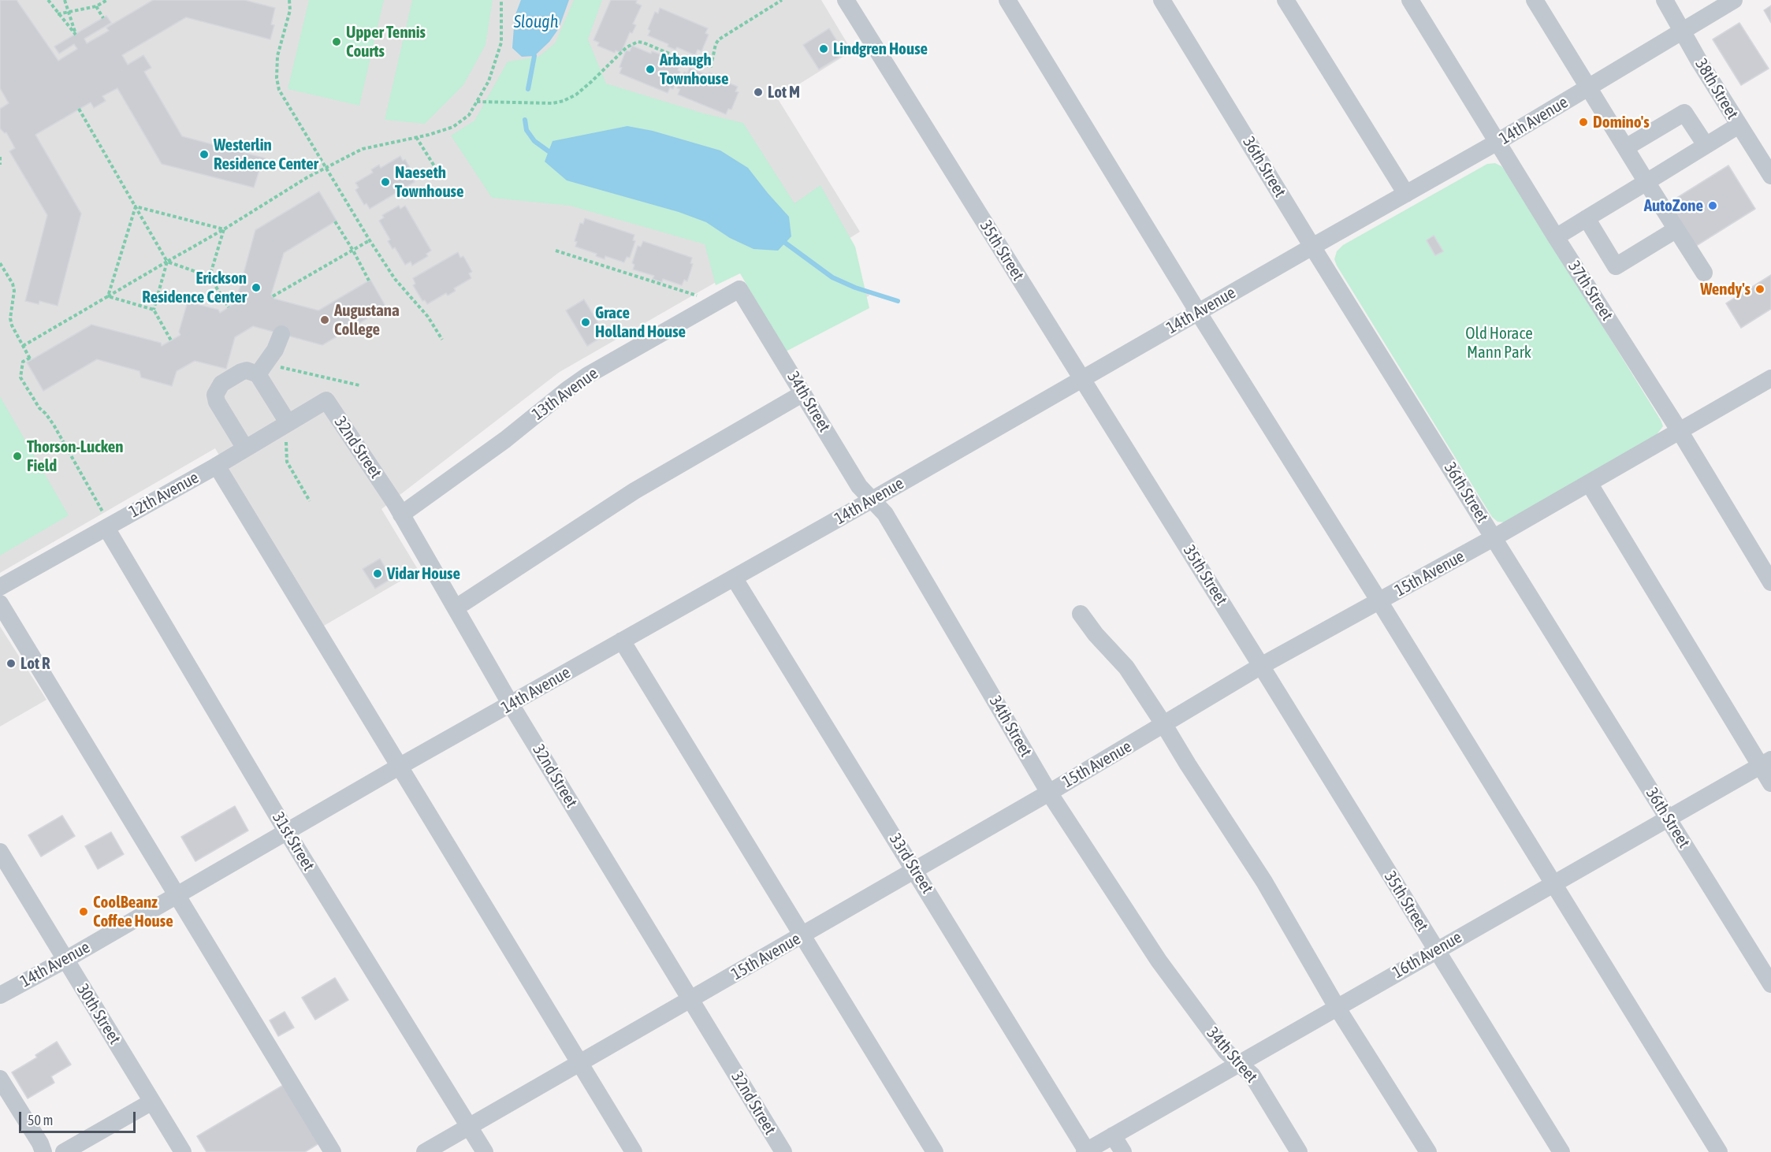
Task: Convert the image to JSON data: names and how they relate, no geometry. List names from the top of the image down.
{
  "streets": {
    "street": [
      "38th Street",
      "14th Avenue",
      "36th Street",
      "35th Street",
      "37th Street",
      "13th Avenue",
      "34th Street",
      "32nd Street",
      "12th Avenue",
      "15th Avenue",
      "31st Street",
      "33rd Street",
      "16th Avenue",
      "30th Street"
    ]
  },
  "crossings": [
    ["38th Street", "14th Avenue"],
    ["14th Avenue", "36th Street"],
    ["14th Avenue", "35th Street"],
    ["14th Avenue", "37th Street"],
    ["14th Avenue", "34th Street"],
    ["14th Avenue", "32nd Street"],
    ["14th Avenue", "31st Street"],
    ["14th Avenue", "33rd Street"],
    ["14th Avenue", "30th Street"],
    ["36th Street", "15th Avenue"],
    ["36th Street", "16th Avenue"],
    ["35th Street", "15th Avenue"],
    ["35th Street", "16th Avenue"],
    ["37th Street", "15th Avenue"],
    ["13th Avenue", "34th Street"],
    ["13th Avenue", "32nd Street"],
    ["34th Street", "15th Avenue"],
    ["34th Street", "16th Avenue"],
    ["32nd Street", "12th Avenue"],
    ["32nd Street", "15th Avenue"],
    ["12th Avenue", "31st Street"],
    ["15th Avenue", "31st Street"],
    ["15th Avenue", "33rd Street"],
    ["33rd Street", "16th Avenue"]
  ],
  "water": ["Slough"],
  "parks": ["Old Horace Mann Park"],
  "places": [
    "Upper Tennis Courts",
    "Lindgren House",
    "Arbaugh Townhouse",
    "Lot M",
    "Domino's",
    "Westerlin Residence Center",
    "Naeseth Townhouse",
    "AutoZone",
    "Erickson Residence Center",
    "Wendy's",
    "Augustana College",
    "Grace Holland House",
    "Thorson-Lucken Field",
    "Vidar House",
    "Lot R",
    "CoolBeanz Coffee House"
  ],
  "scale_bar": "50 m"
}
